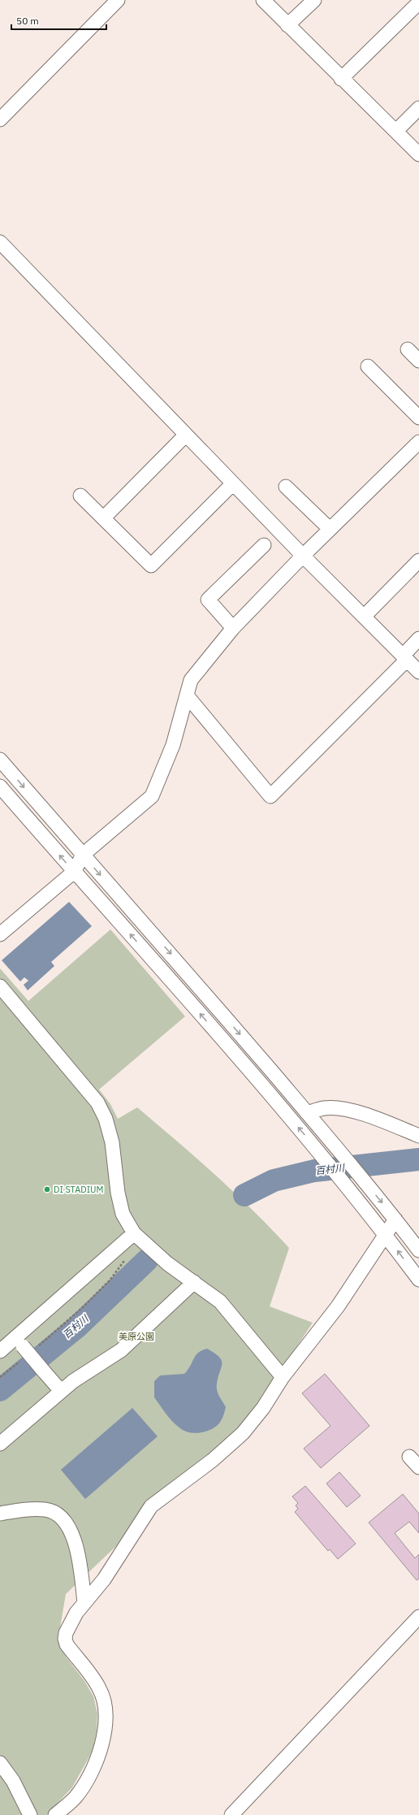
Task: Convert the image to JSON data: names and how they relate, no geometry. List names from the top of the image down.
{
  "water": ["百村川"],
  "parks": ["美原公園"],
  "places": ["DI STADIUM"],
  "scale_bar": "50 m"
}
